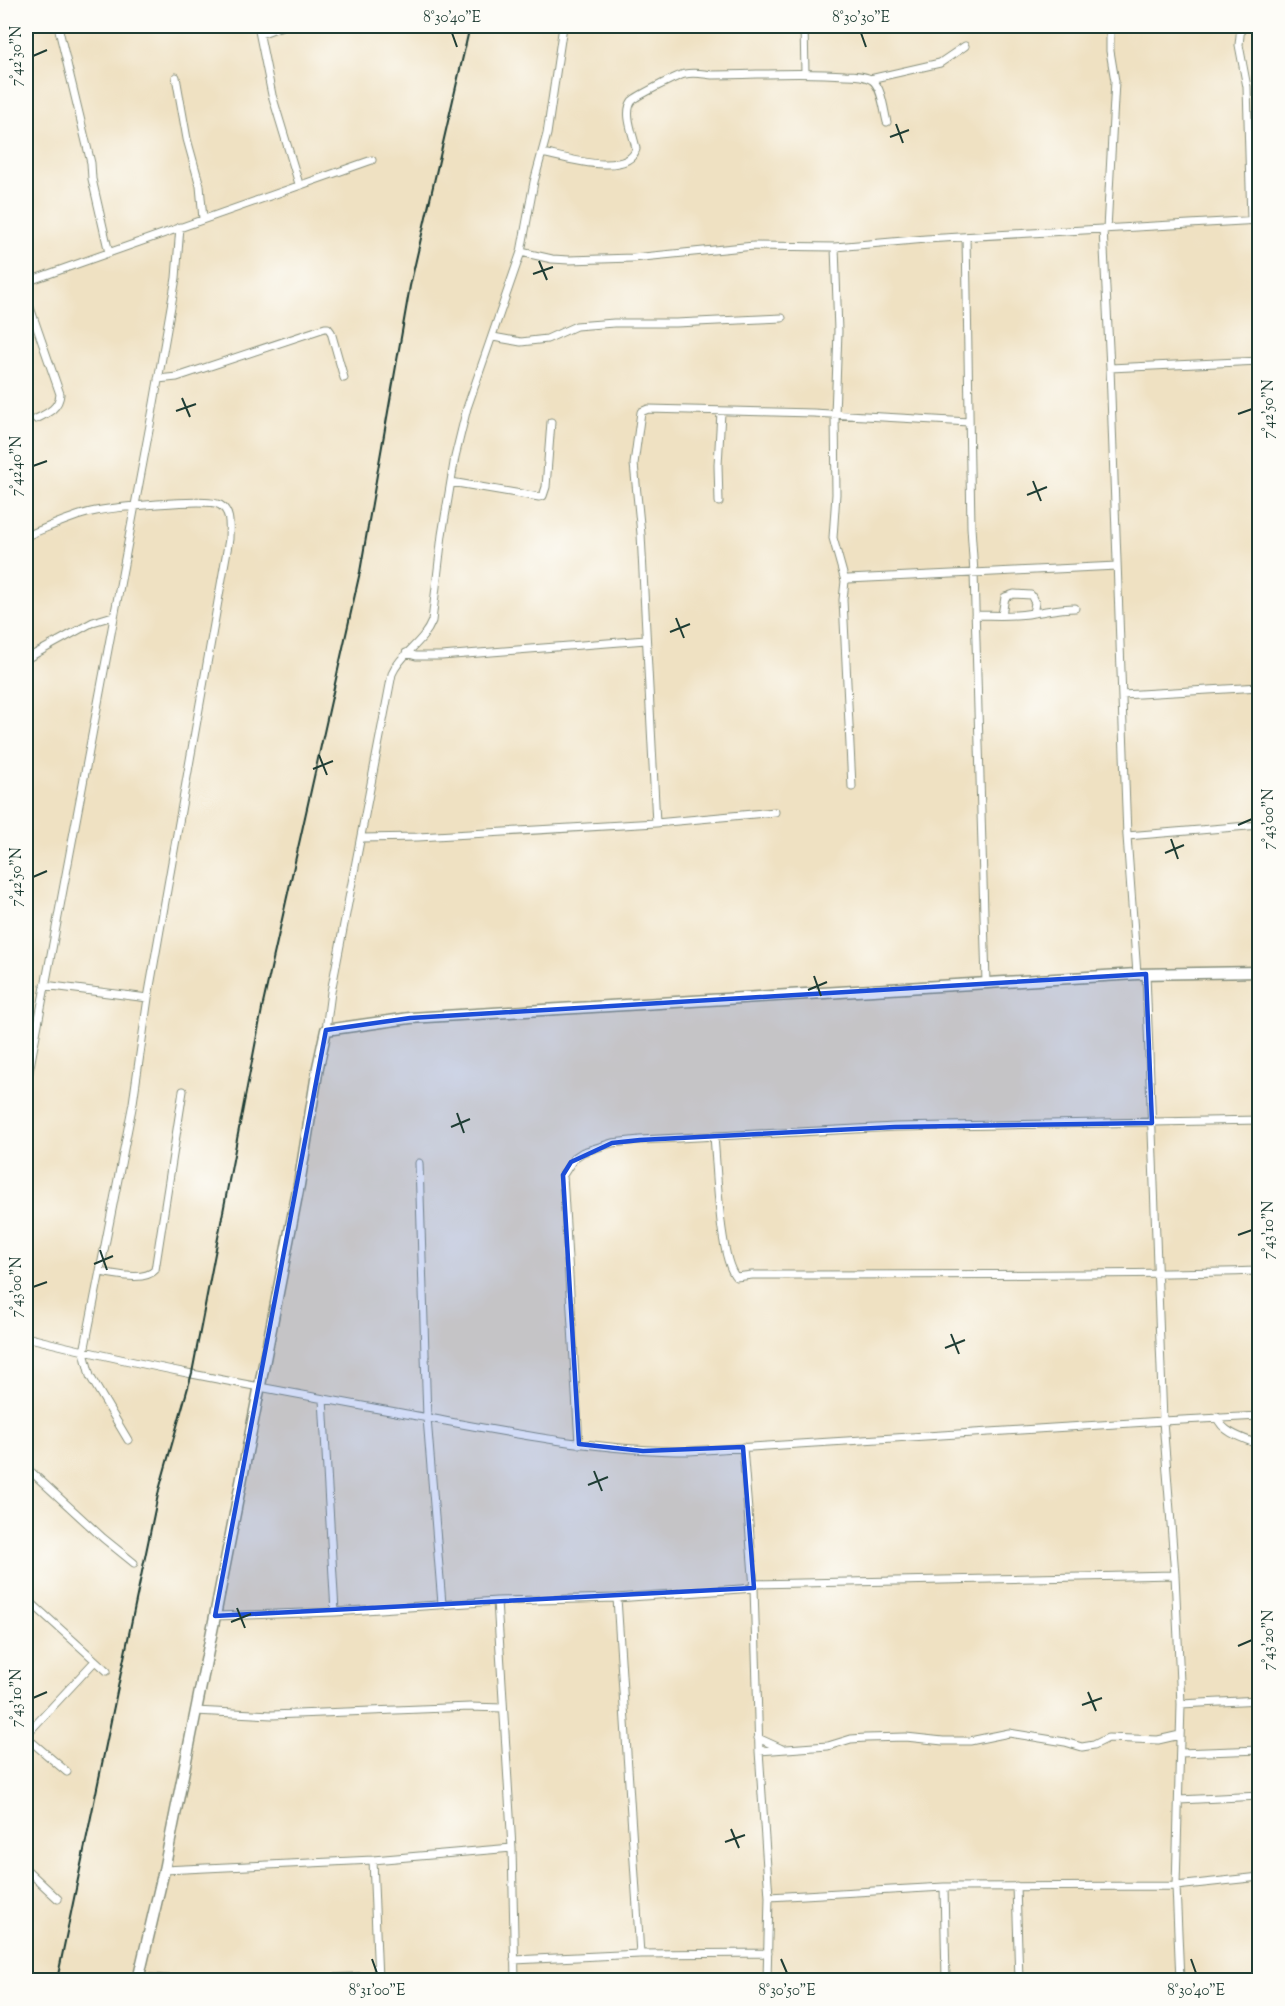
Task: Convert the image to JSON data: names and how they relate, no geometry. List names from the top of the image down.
{
  "coordinates": [
    "8°30'40\"E",
    "8°30'30\"E",
    "7°42'30\"N",
    "7°42'50\"N",
    "7°42'40\"N",
    "7°43'00\"N",
    "7°43'10\"N",
    "7°43'20\"N",
    "8°31'00\"E",
    "8°30'50\"E"
  ]
}
